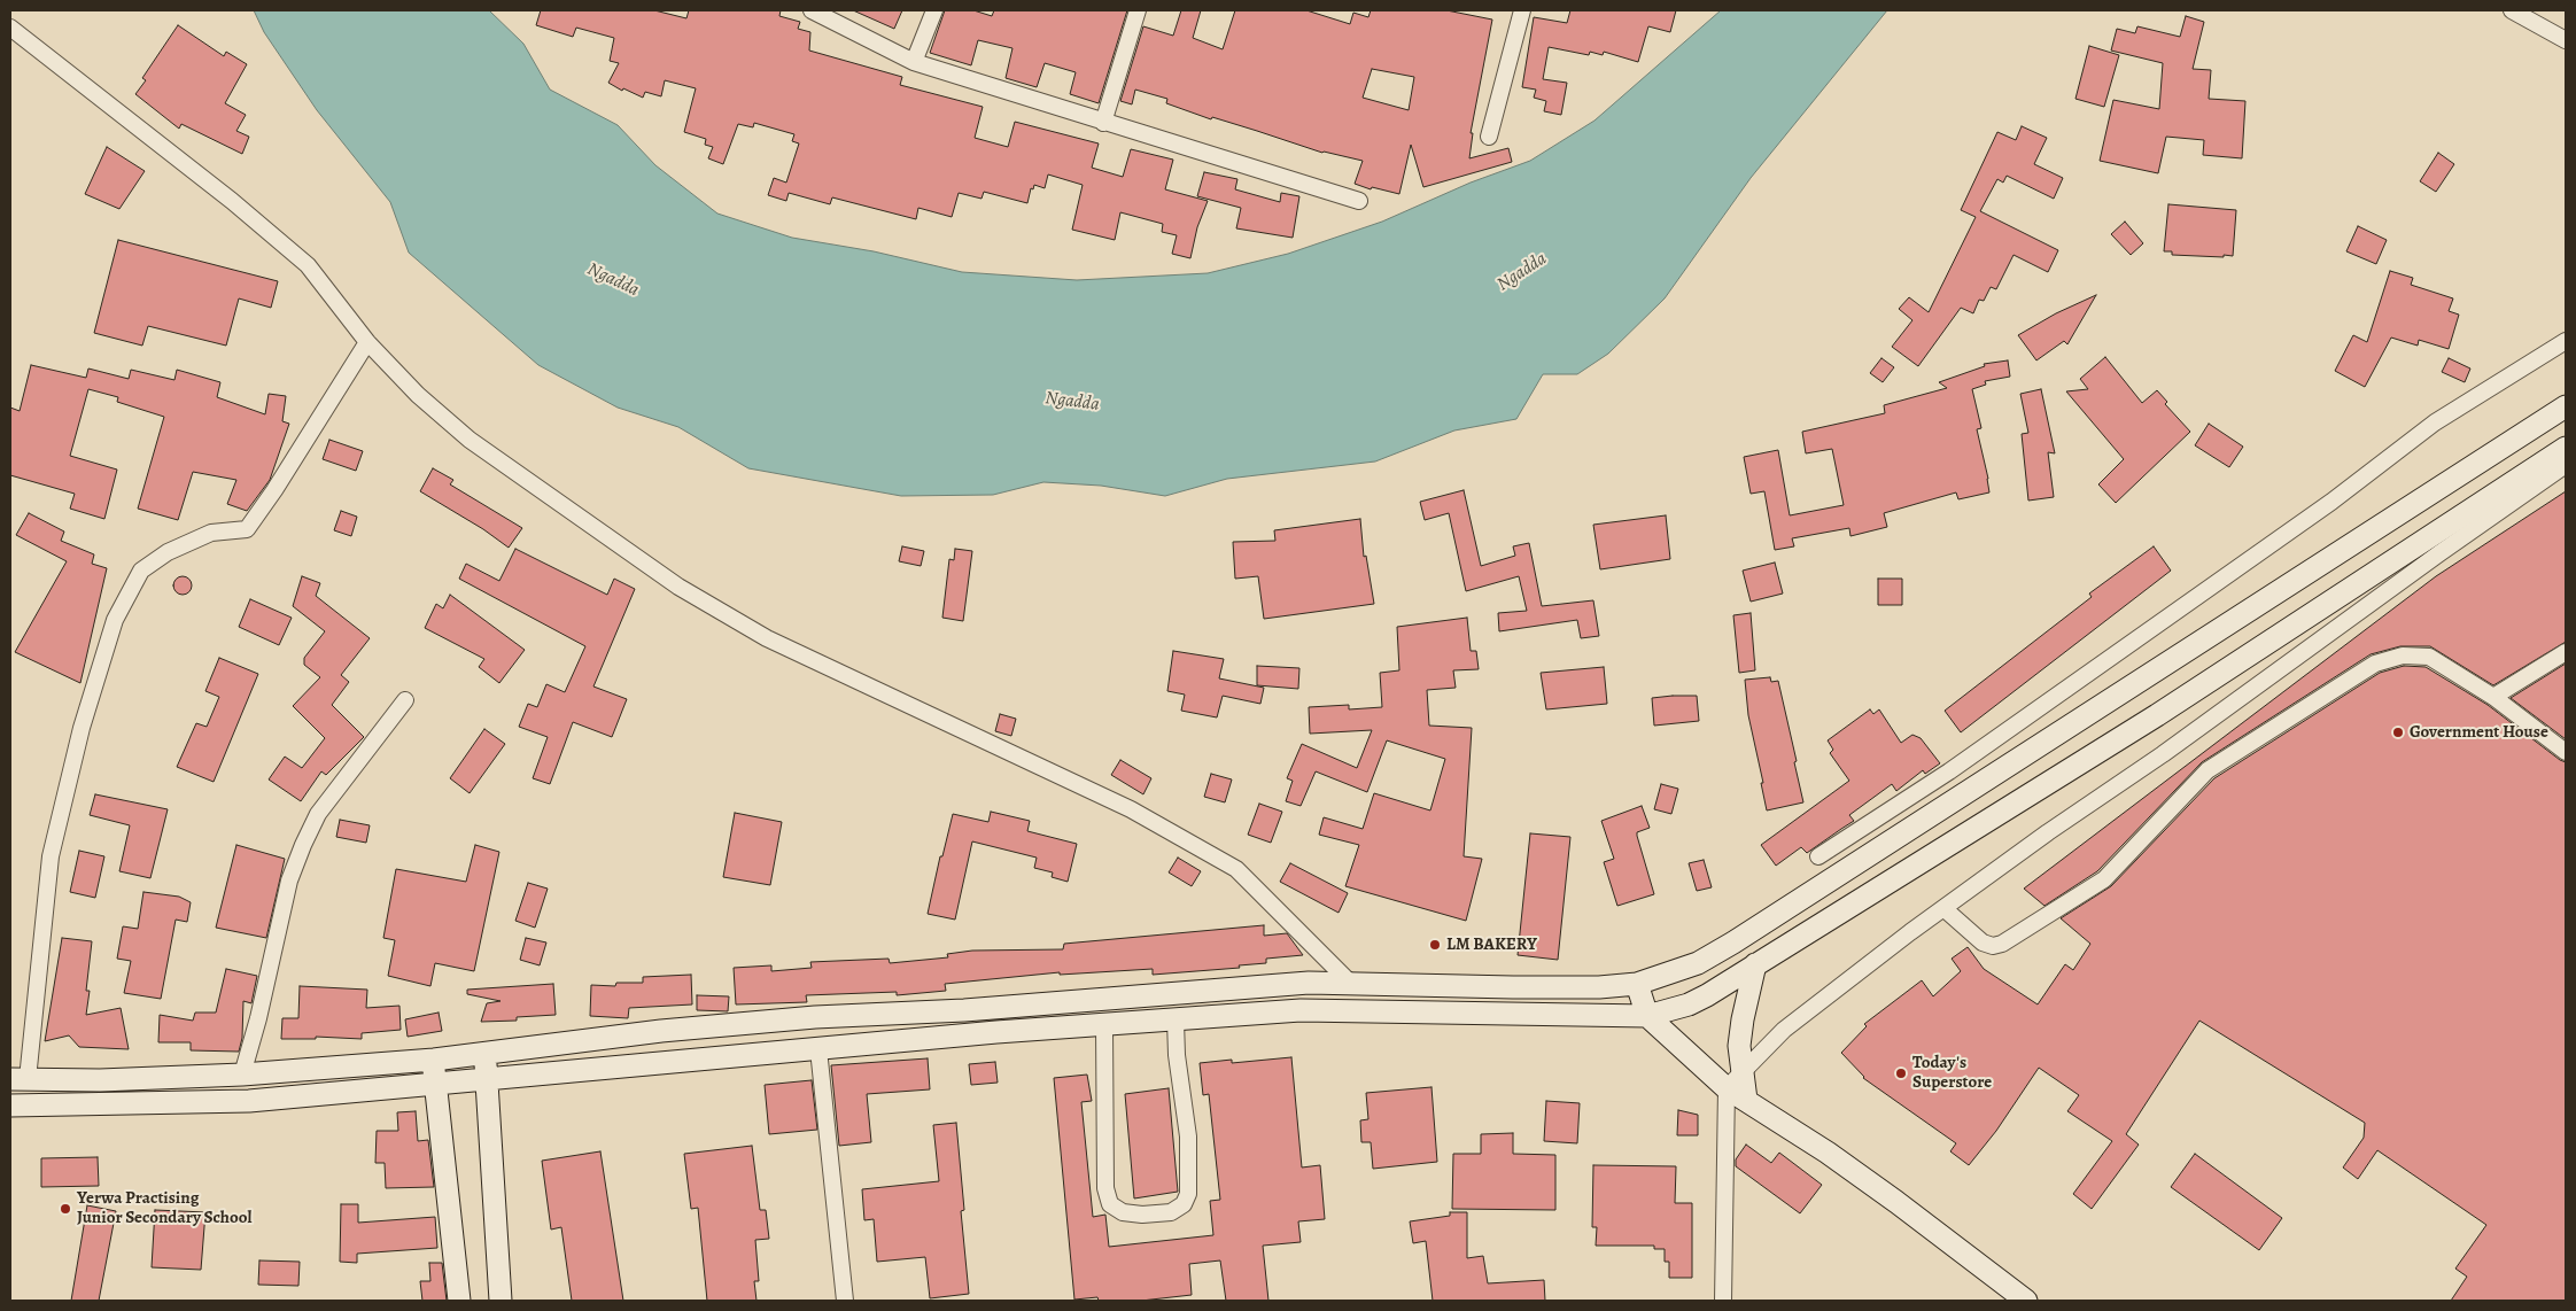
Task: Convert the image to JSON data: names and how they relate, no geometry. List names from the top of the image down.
{
  "water": ["Ngadda"],
  "places": [
    "Government House",
    "LM BAKERY",
    "Today's Superstore",
    "Yerwa Practising Junior Secondary School"
  ]
}
